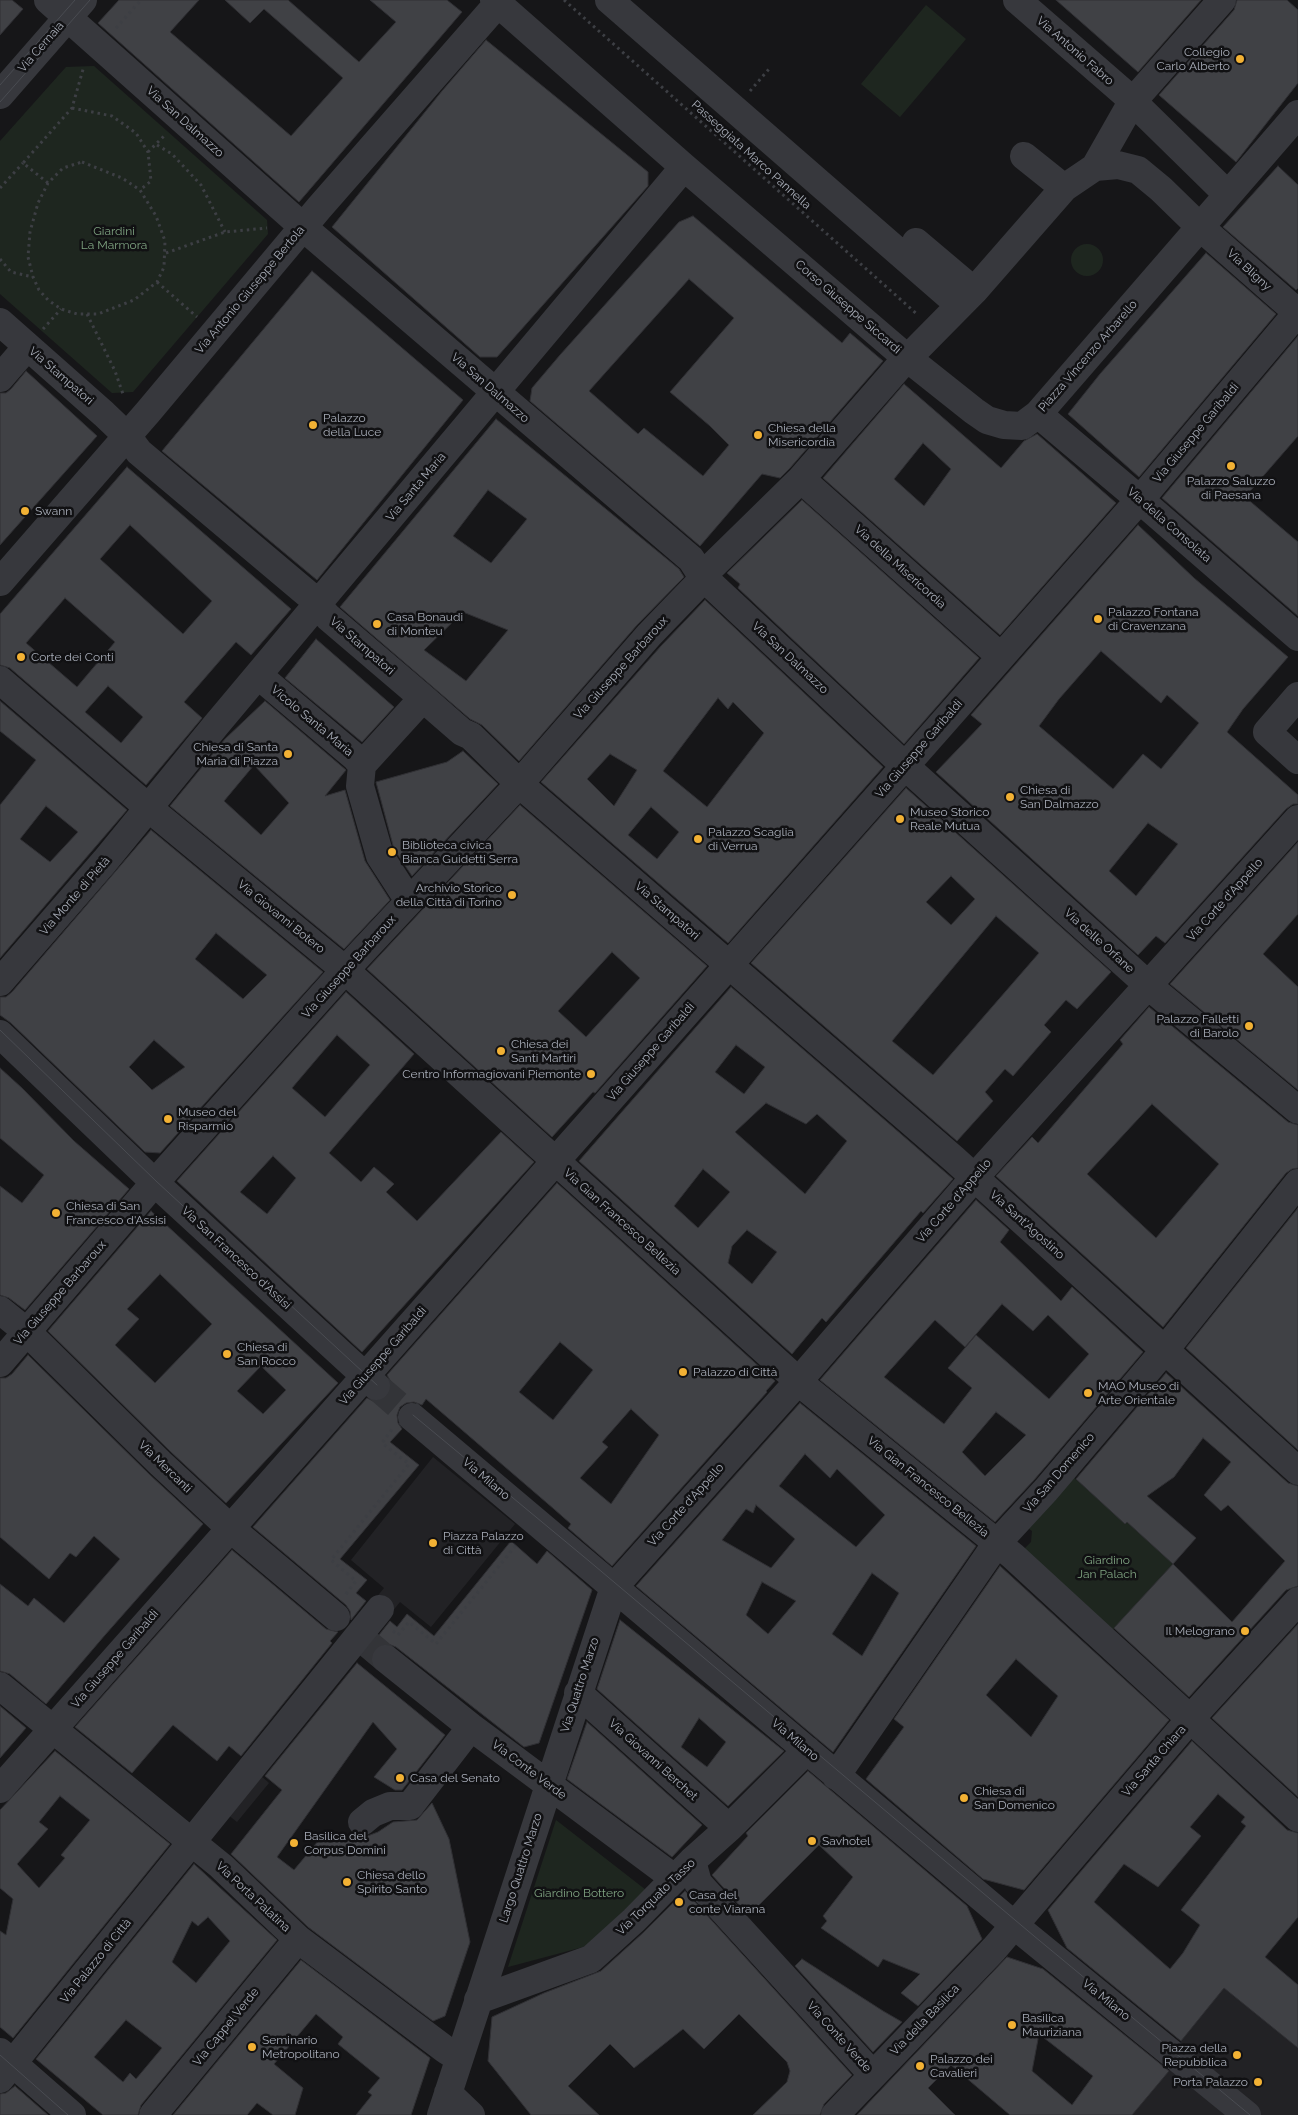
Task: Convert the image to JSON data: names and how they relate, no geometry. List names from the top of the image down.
{
  "streets": {
    "street": [
      "Via Cernaia",
      "Via Antonio Fabro",
      "Via San Dalmazzo",
      "Via Bligny",
      "Via Antonio Giuseppe Bertola",
      "Corso Giuseppe Siccardi",
      "Piazza Vincenzo Arbarello",
      "Via Stampatori",
      "Via Giuseppe Garibaldi",
      "Via Santa Maria",
      "Via della Consolata",
      "Via della Misericordia",
      "Via Giuseppe Barbaroux",
      "Vicolo Santa Maria",
      "Via Monte di Pietà",
      "Via Corte d'Appello",
      "Via Giovanni Botero",
      "Via delle Orfane",
      "Via Gian Francesco Bellezia",
      "Via Sant'Agostino",
      "Via San Francesco d'Assisi",
      "Via Mercanti",
      "Via San Domenico",
      "Via Milano",
      "Via Quattro Marzo",
      "Via Giovanni Berchet",
      "Via Santa Chiara",
      "Via Conte Verde",
      "Largo Quattro Marzo",
      "Via Porta Palatina",
      "Via Torquato Tasso",
      "Via Palazzo di Città",
      "Via della Basilica",
      "Via Cappel Verde"
    ],
    "path": ["Passeggiata Marco Pannella"]
  },
  "crossings": [
    ["Via Cernaia", "Via San Dalmazzo"],
    ["Via San Dalmazzo", "Via Antonio Giuseppe Bertola"],
    ["Via San Dalmazzo", "Via Giuseppe Garibaldi"],
    ["Via San Dalmazzo", "Via Santa Maria"],
    ["Via San Dalmazzo", "Via Giuseppe Barbaroux"],
    ["Via San Dalmazzo", "Via delle Orfane"],
    ["Via Bligny", "Piazza Vincenzo Arbarello"],
    ["Via Bligny", "Via Giuseppe Garibaldi"],
    ["Via Antonio Giuseppe Bertola", "Corso Giuseppe Siccardi"],
    ["Via Antonio Giuseppe Bertola", "Via Stampatori"],
    ["Corso Giuseppe Siccardi", "Piazza Vincenzo Arbarello"],
    ["Corso Giuseppe Siccardi", "Via Santa Maria"],
    ["Corso Giuseppe Siccardi", "Via Giuseppe Barbaroux"],
    ["Piazza Vincenzo Arbarello", "Via della Consolata"],
    ["Piazza Vincenzo Arbarello", "Via Giuseppe Barbaroux"],
    ["Via Stampatori", "Via Giuseppe Garibaldi"],
    ["Via Stampatori", "Via Santa Maria"],
    ["Via Stampatori", "Via Giuseppe Barbaroux"],
    ["Via Stampatori", "Via Sant'Agostino"],
    ["Via Giuseppe Garibaldi", "Via della Consolata"],
    ["Via Giuseppe Garibaldi", "Via della Misericordia"],
    ["Via Giuseppe Garibaldi", "Via Giovanni Botero"],
    ["Via Giuseppe Garibaldi", "Via delle Orfane"],
    ["Via Giuseppe Garibaldi", "Via Gian Francesco Bellezia"],
    ["Via Giuseppe Garibaldi", "Via Sant'Agostino"],
    ["Via Giuseppe Garibaldi", "Via San Francesco d'Assisi"],
    ["Via Giuseppe Garibaldi", "Via Mercanti"],
    ["Via Giuseppe Garibaldi", "Via Porta Palatina"],
    ["Via Santa Maria", "Vicolo Santa Maria"],
    ["Via Santa Maria", "Via Monte di Pietà"],
    ["Via Santa Maria", "Via Giovanni Botero"],
    ["Via della Misericordia", "Via Giuseppe Barbaroux"],
    ["Via Giuseppe Barbaroux", "Vicolo Santa Maria"],
    ["Via Giuseppe Barbaroux", "Via Giovanni Botero"],
    ["Via Giuseppe Barbaroux", "Via San Francesco d'Assisi"],
    ["Via Giuseppe Barbaroux", "Via Mercanti"],
    ["Via Monte di Pietà", "Via Giovanni Botero"],
    ["Via Corte d'Appello", "Via delle Orfane"],
    ["Via Corte d'Appello", "Via Gian Francesco Bellezia"],
    ["Via Corte d'Appello", "Via Sant'Agostino"],
    ["Via Corte d'Appello", "Via Milano"],
    ["Via Corte d'Appello", "Via Quattro Marzo"],
    ["Via Giovanni Botero", "Via Gian Francesco Bellezia"],
    ["Via Gian Francesco Bellezia", "Via San Domenico"],
    ["Via Gian Francesco Bellezia", "Via Santa Chiara"],
    ["Via Sant'Agostino", "Via San Domenico"],
    ["Via Mercanti", "Via Conte Verde"],
    ["Via Mercanti", "Via Palazzo di Città"],
    ["Via San Domenico", "Via Milano"],
    ["Via Milano", "Via Quattro Marzo"],
    ["Via Milano", "Via Santa Chiara"],
    ["Via Milano", "Via Torquato Tasso"],
    ["Via Milano", "Via della Basilica"],
    ["Via Quattro Marzo", "Via Giovanni Berchet"],
    ["Via Quattro Marzo", "Via Conte Verde"],
    ["Via Quattro Marzo", "Largo Quattro Marzo"],
    ["Via Giovanni Berchet", "Via Torquato Tasso"],
    ["Via Santa Chiara", "Via della Basilica"],
    ["Via Conte Verde", "Largo Quattro Marzo"],
    ["Via Conte Verde", "Via Torquato Tasso"],
    ["Via Conte Verde", "Via Palazzo di Città"],
    ["Via Conte Verde", "Via della Basilica"],
    ["Largo Quattro Marzo", "Via Torquato Tasso"],
    ["Via Porta Palatina", "Via Palazzo di Città"],
    ["Via Porta Palatina", "Via Cappel Verde"]
  ],
  "parks": ["Giardini La Marmora", "Giardino Jan Palach", "Giardino Bottero"],
  "places": [
    "Collegio Carlo Alberto",
    "Palazzo della Luce",
    "Chiesa della Misericordia",
    "Palazzo Saluzzo di Paesana",
    "Swann",
    "Palazzo Fontana di Cravenzana",
    "Casa Bonaudi di Monteu",
    "Corte dei Conti",
    "Chiesa di Santa Maria di Piazza",
    "Chiesa di San Dalmazzo",
    "Museo Storico Reale Mutua",
    "Palazzo Scaglia di Verrua",
    "Biblioteca civica Bianca Guidetti Serra",
    "Archivio Storico della Città di Torino",
    "Palazzo Falletti di Barolo",
    "Chiesa dei Santi Martiri",
    "Centro Informagiovani Piemonte",
    "Museo del Risparmio",
    "Chiesa di San Francesco d'Assisi",
    "Chiesa di San Rocco",
    "Palazzo di Città",
    "MAO Museo di Arte Orientale",
    "Piazza Palazzo di Città",
    "Il Melograno",
    "Casa del Senato",
    "Chiesa di San Domenico",
    "Savhotel",
    "Basilica del Corpus Domini",
    "Chiesa dello Spirito Santo",
    "Casa del conte Viarana",
    "Basilica Mauriziana",
    "Seminario Metropolitano",
    "Piazza della Repubblica",
    "Palazzo dei Cavalieri",
    "Porta Palazzo"
  ]
}
